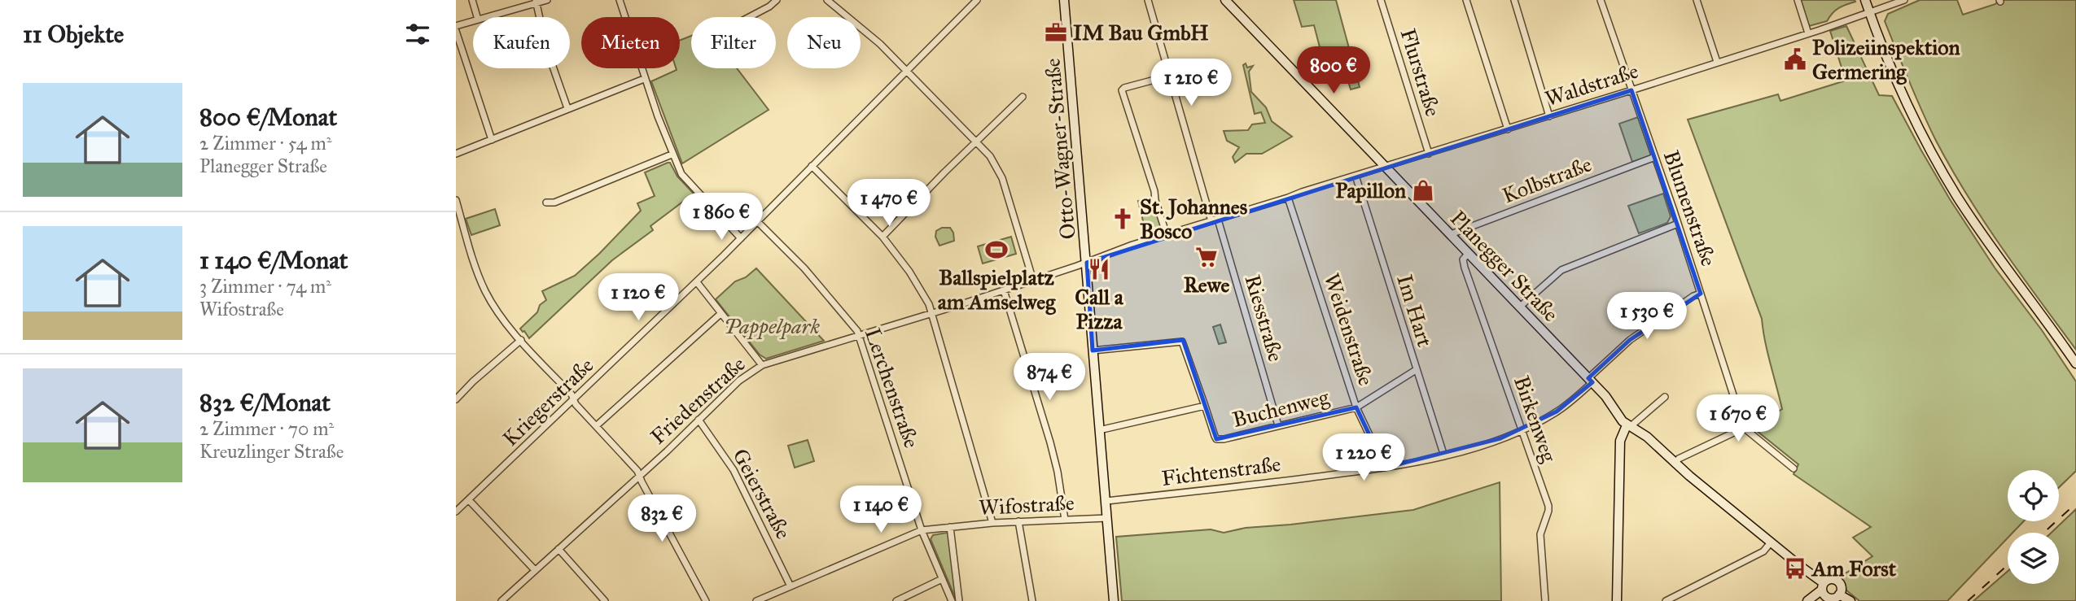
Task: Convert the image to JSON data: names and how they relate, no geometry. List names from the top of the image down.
{
  "streets": {
    "street": [
      "Flurstraße",
      "Waldstraße",
      "Otto-Wagner-Straße",
      "Kolbstraße",
      "Blumenstraße",
      "Planegger Straße",
      "Im Hart",
      "Riesstraße",
      "Weidenstraße",
      "Lerchenstraße",
      "Friedenstraße",
      "Kriegerstraße",
      "Buchenweg",
      "Birkenweg",
      "Fichtenstraße",
      "Geierstraße",
      "Wifostraße"
    ]
  },
  "crossings": [
    ["Flurstraße", "Waldstraße"],
    ["Waldstraße", "Blumenstraße"],
    ["Waldstraße", "Planegger Straße"],
    ["Waldstraße", "Friedenstraße"],
    ["Otto-Wagner-Straße", "Friedenstraße"],
    ["Otto-Wagner-Straße", "Buchenweg"],
    ["Otto-Wagner-Straße", "Fichtenstraße"],
    ["Otto-Wagner-Straße", "Wifostraße"],
    ["Kolbstraße", "Blumenstraße"],
    ["Kolbstraße", "Planegger Straße"],
    ["Blumenstraße", "Fichtenstraße"],
    ["Planegger Straße", "Friedenstraße"],
    ["Planegger Straße", "Birkenweg"],
    ["Planegger Straße", "Fichtenstraße"],
    ["Im Hart", "Friedenstraße"],
    ["Im Hart", "Buchenweg"],
    ["Im Hart", "Fichtenstraße"],
    ["Riesstraße", "Friedenstraße"],
    ["Riesstraße", "Buchenweg"],
    ["Weidenstraße", "Friedenstraße"],
    ["Weidenstraße", "Buchenweg"],
    ["Weidenstraße", "Fichtenstraße"],
    ["Lerchenstraße", "Friedenstraße"],
    ["Lerchenstraße", "Kriegerstraße"],
    ["Lerchenstraße", "Wifostraße"],
    ["Friedenstraße", "Geierstraße"],
    ["Birkenweg", "Fichtenstraße"],
    ["Geierstraße", "Wifostraße"]
  ],
  "parks": ["Pappelpark"],
  "places": {
    "office": ["IM Bau GmbH"],
    "public building": ["Polizeiinspektion Germering"],
    "shop": ["Papillon"],
    "church": ["St. Johannes Bosco"],
    "sports": ["Ballspielplatz am Amselweg"],
    "supermarket": ["Rewe"],
    "restaurant": ["Call a Pizza"],
    "bus stop": ["Am Forst"]
  },
  "page": {
    "heading": "11 Objekte",
    "chip": [
      "Kaufen",
      "Mieten",
      "Filter",
      "Neu"
    ],
    "price": [
      "800 €",
      "1 210 €",
      "1 470 €",
      "1 860 €",
      "1 120 €",
      "1 530 €",
      "874 €",
      "1 670 €",
      "1 220 €",
      "1 140 €",
      "832 €"
    ],
    "list": [
      {
        "name": "800 €/Monat",
        "note": "2 Zimmer · 54 m² · Planegger Straße"
      },
      {
        "name": "1 140 €/Monat",
        "note": "3 Zimmer · 74 m² · Wifostraße"
      },
      {
        "name": "832 €/Monat",
        "note": "2 Zimmer · 70 m² · Kreuzlinger Straße"
      }
    ]
  }
}
